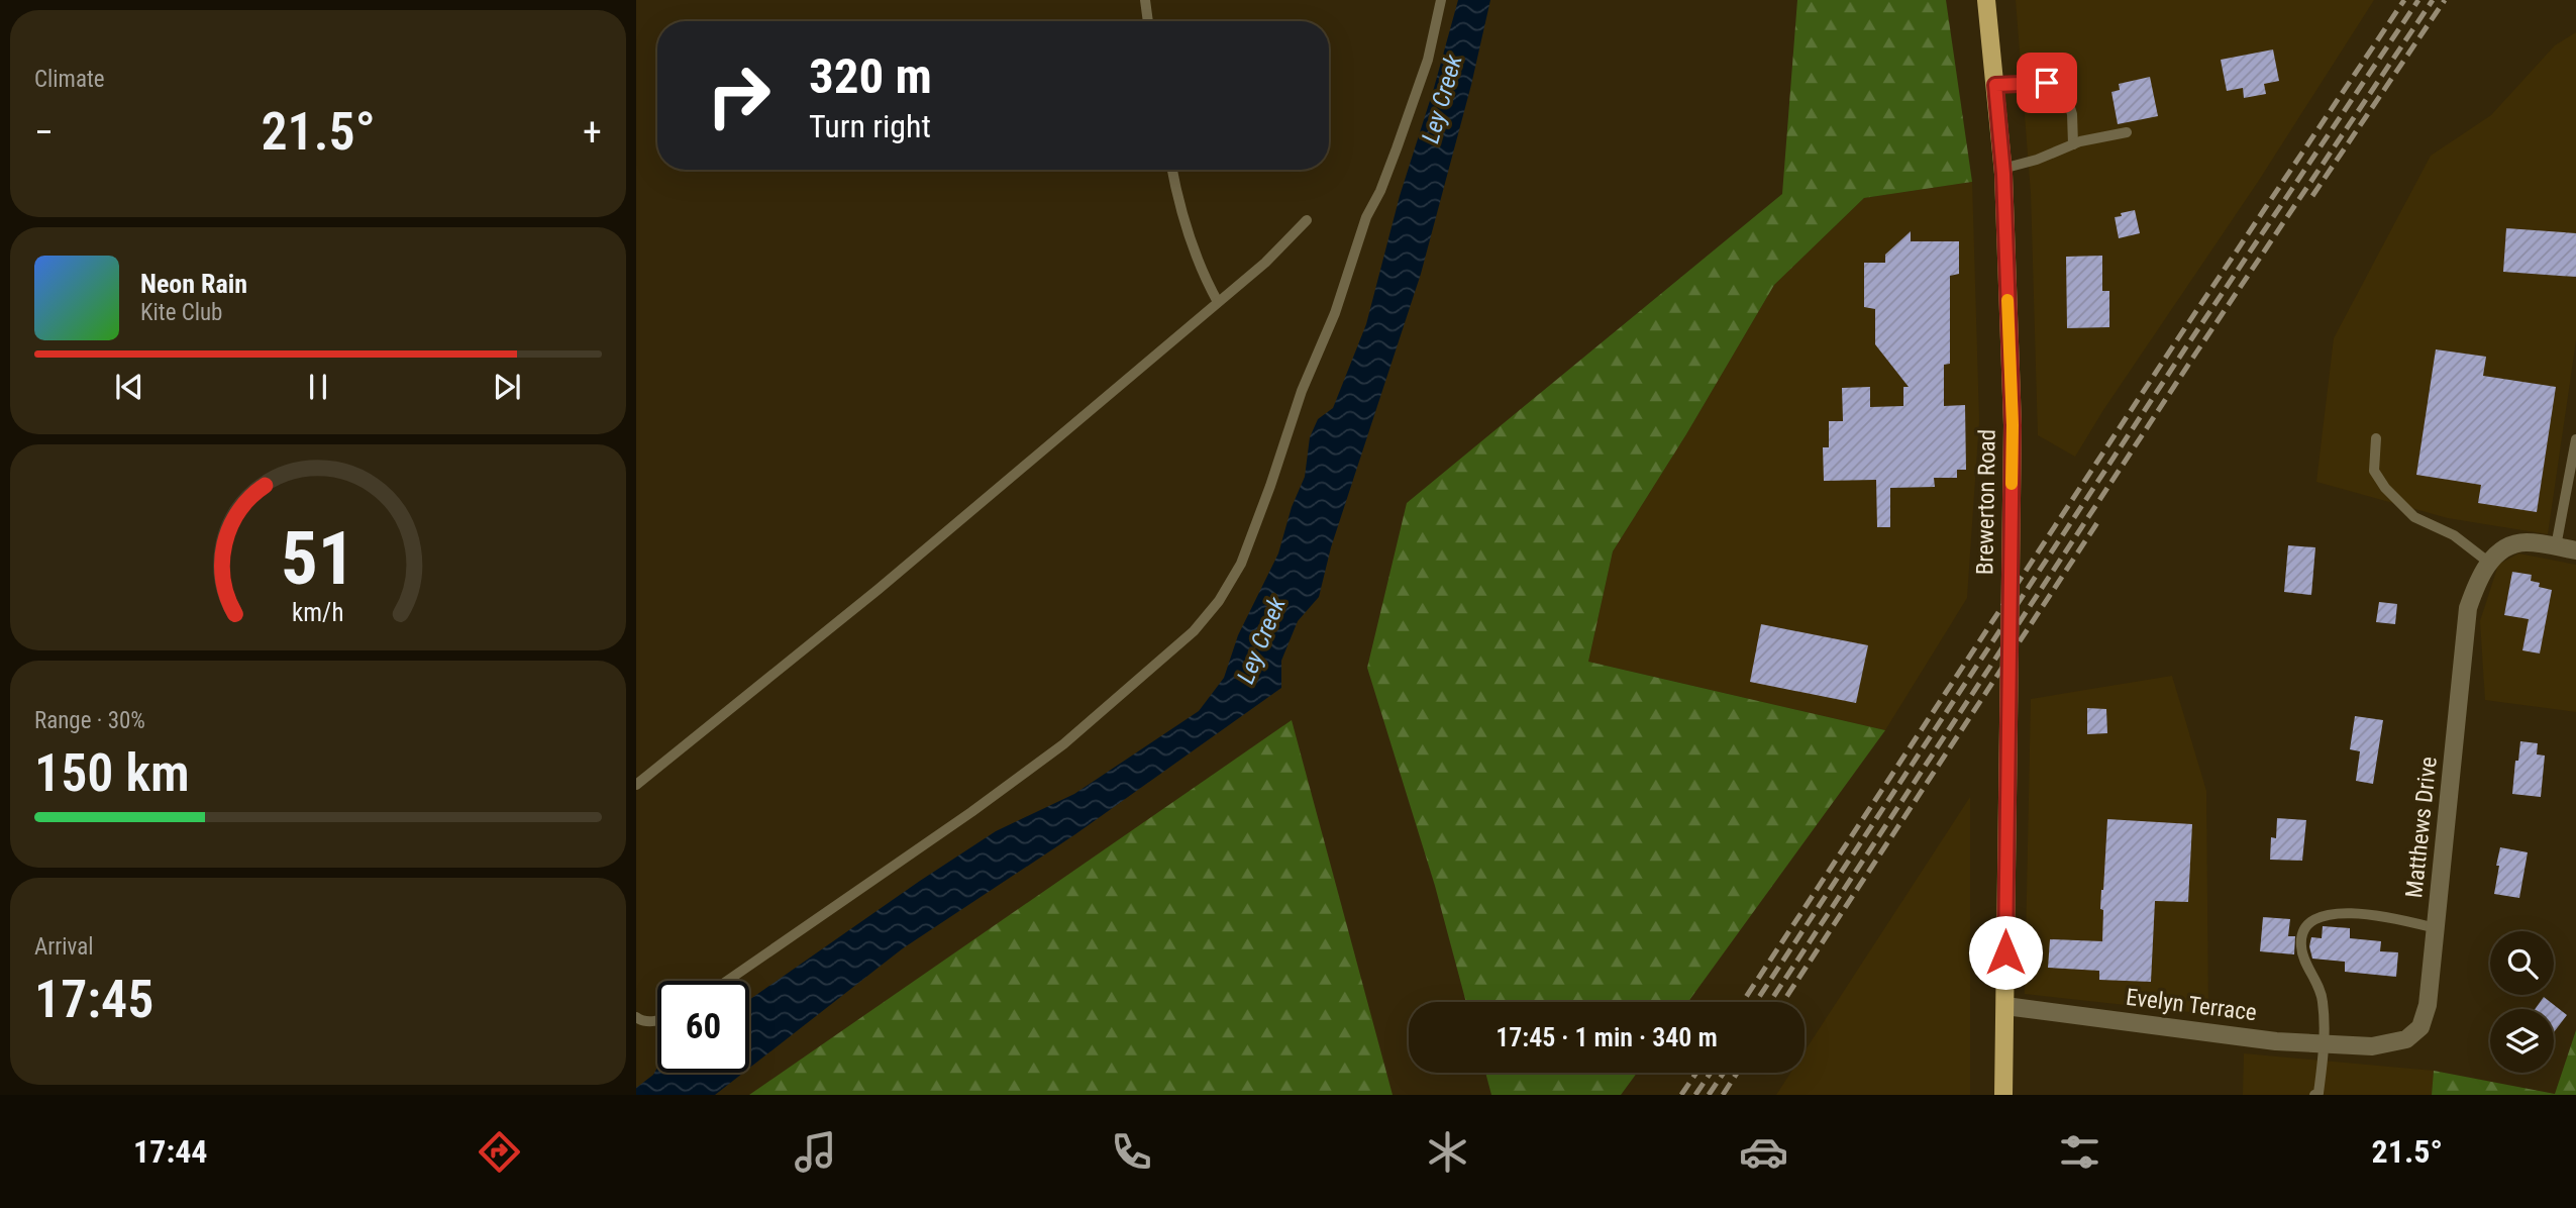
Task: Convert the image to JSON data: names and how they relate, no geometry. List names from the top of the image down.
{
  "streets": {
    "main road": ["Brewerton Road"],
    "street": ["Matthews Drive", "Evelyn Terrace"]
  },
  "crossings": [
    ["Brewerton Road", "Evelyn Terrace"],
    ["Matthews Drive", "Evelyn Terrace"]
  ],
  "water": ["Ley Creek"],
  "page": {
    "tile": [
      "Climate",
      ["Range · 30%", "150 km"],
      ["Arrival", "17:45"]
    ],
    "turn": ["320 m", "Turn right"],
    "heat": ["−", "21.5°", "+"],
    "song": ["Neon Rain", "Kite Club"],
    "limit": "60",
    "trip": "17:45 · 1 min · 340 m",
    "tabs": ["17:44", "21.5°"],
    "gauge": ["51", "km/h"]
  }
}
